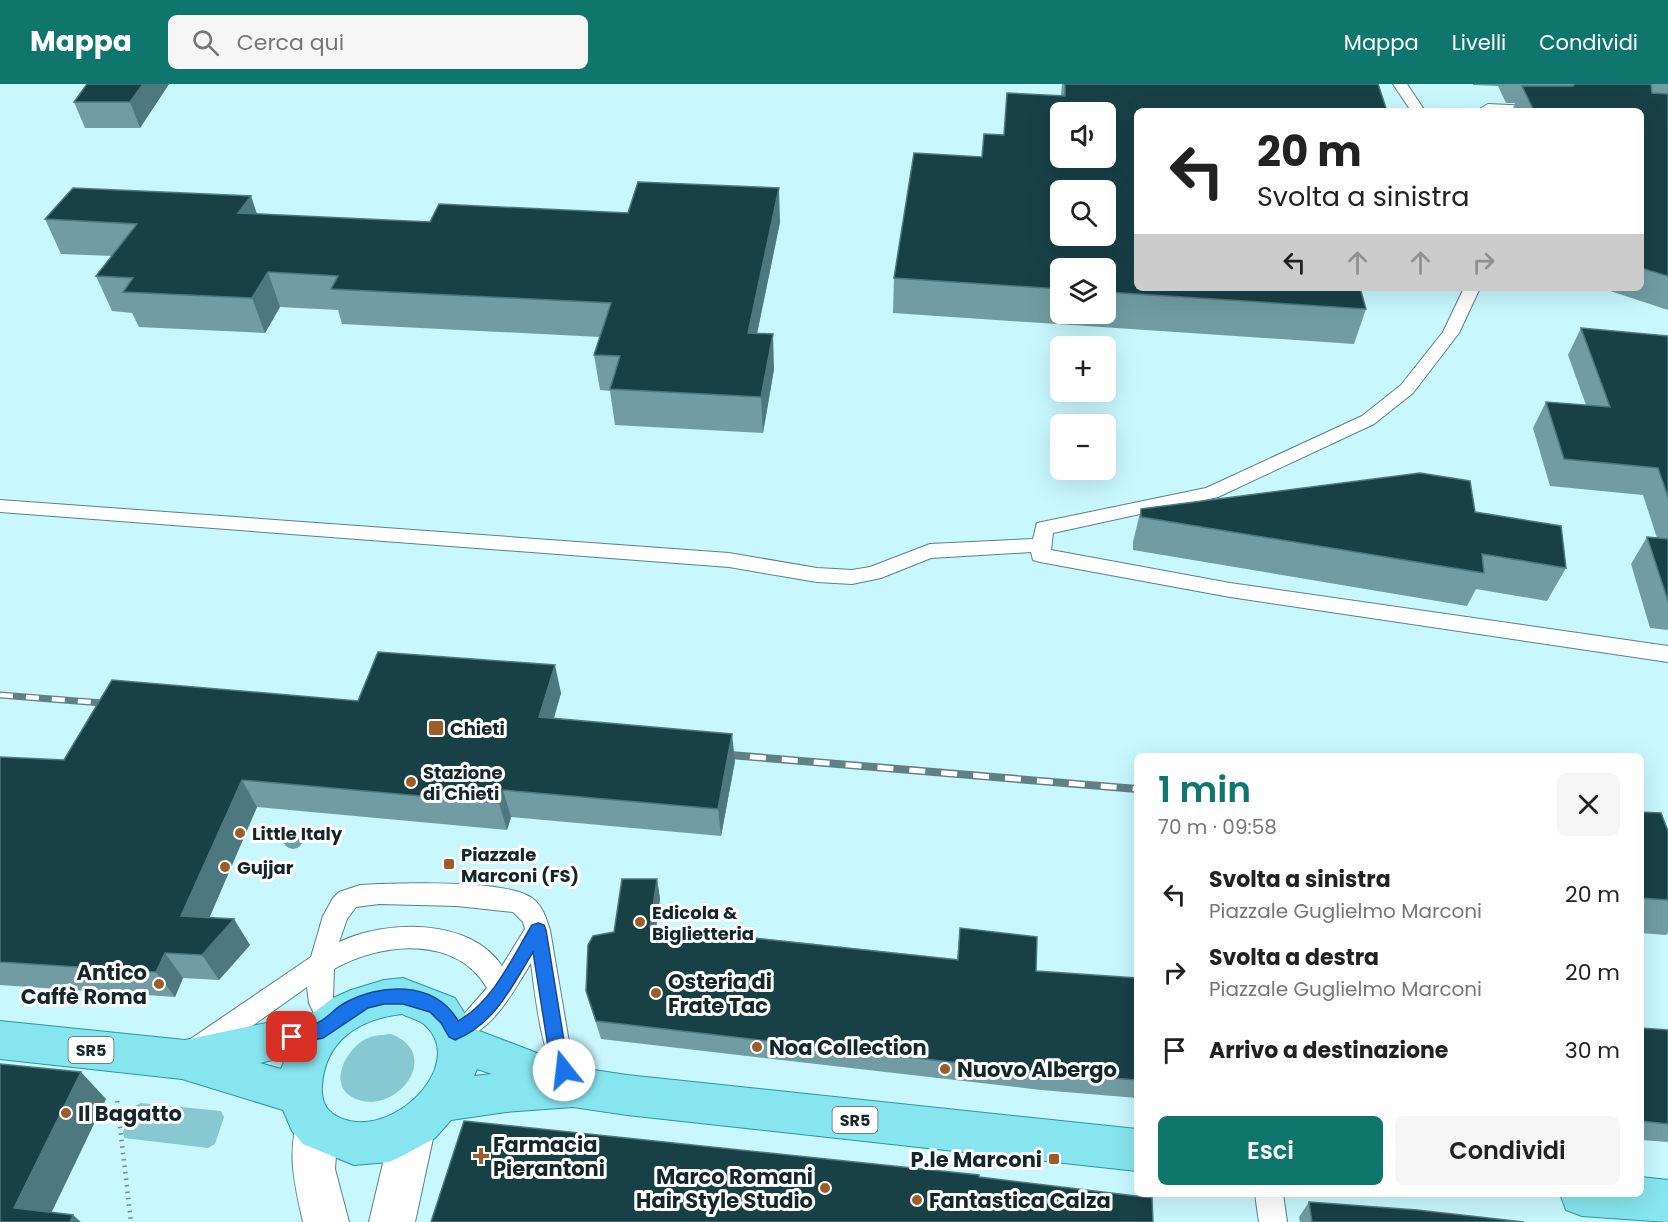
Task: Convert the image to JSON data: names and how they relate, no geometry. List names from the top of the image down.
{
  "streets": {
    "main road": ["SR5"]
  },
  "places": {
    "transit": ["Chieti", "Piazzale Marconi (FS)", "P.le Marconi"],
    "other": [
      "Stazione di Chieti",
      "Little Italy",
      "Gujjar",
      "Edicola & Biglietteria",
      "Antico Caffè Roma",
      "Osteria di Frate Tac",
      "Noa Collection",
      "Nuovo Albergo",
      "Il Bagatto",
      "Marco Romani Hair Style Studio",
      "Fantastica Calza"
    ],
    "health": ["Farmacia Pierantoni"]
  },
  "page": {
    "header": "Mappa",
    "search": "Cerca qui",
    "nav": ["Mappa", "Livelli", "Condividi"],
    "map_buttons": ["+", "−"],
    "turn": ["20 m", "Svolta a sinistra"],
    "heading": ["1 min", "70 m · 09:58"],
    "list": [
      {
        "name": "Svolta a sinistra",
        "note": "Piazzale Guglielmo Marconi",
        "value": "20 m"
      },
      {
        "name": "Svolta a destra",
        "note": "Piazzale Guglielmo Marconi",
        "value": "20 m"
      },
      {
        "name": "Arrivo a destinazione",
        "value": "30 m"
      }
    ],
    "buttons": ["Esci", "Condividi"]
  }
}
